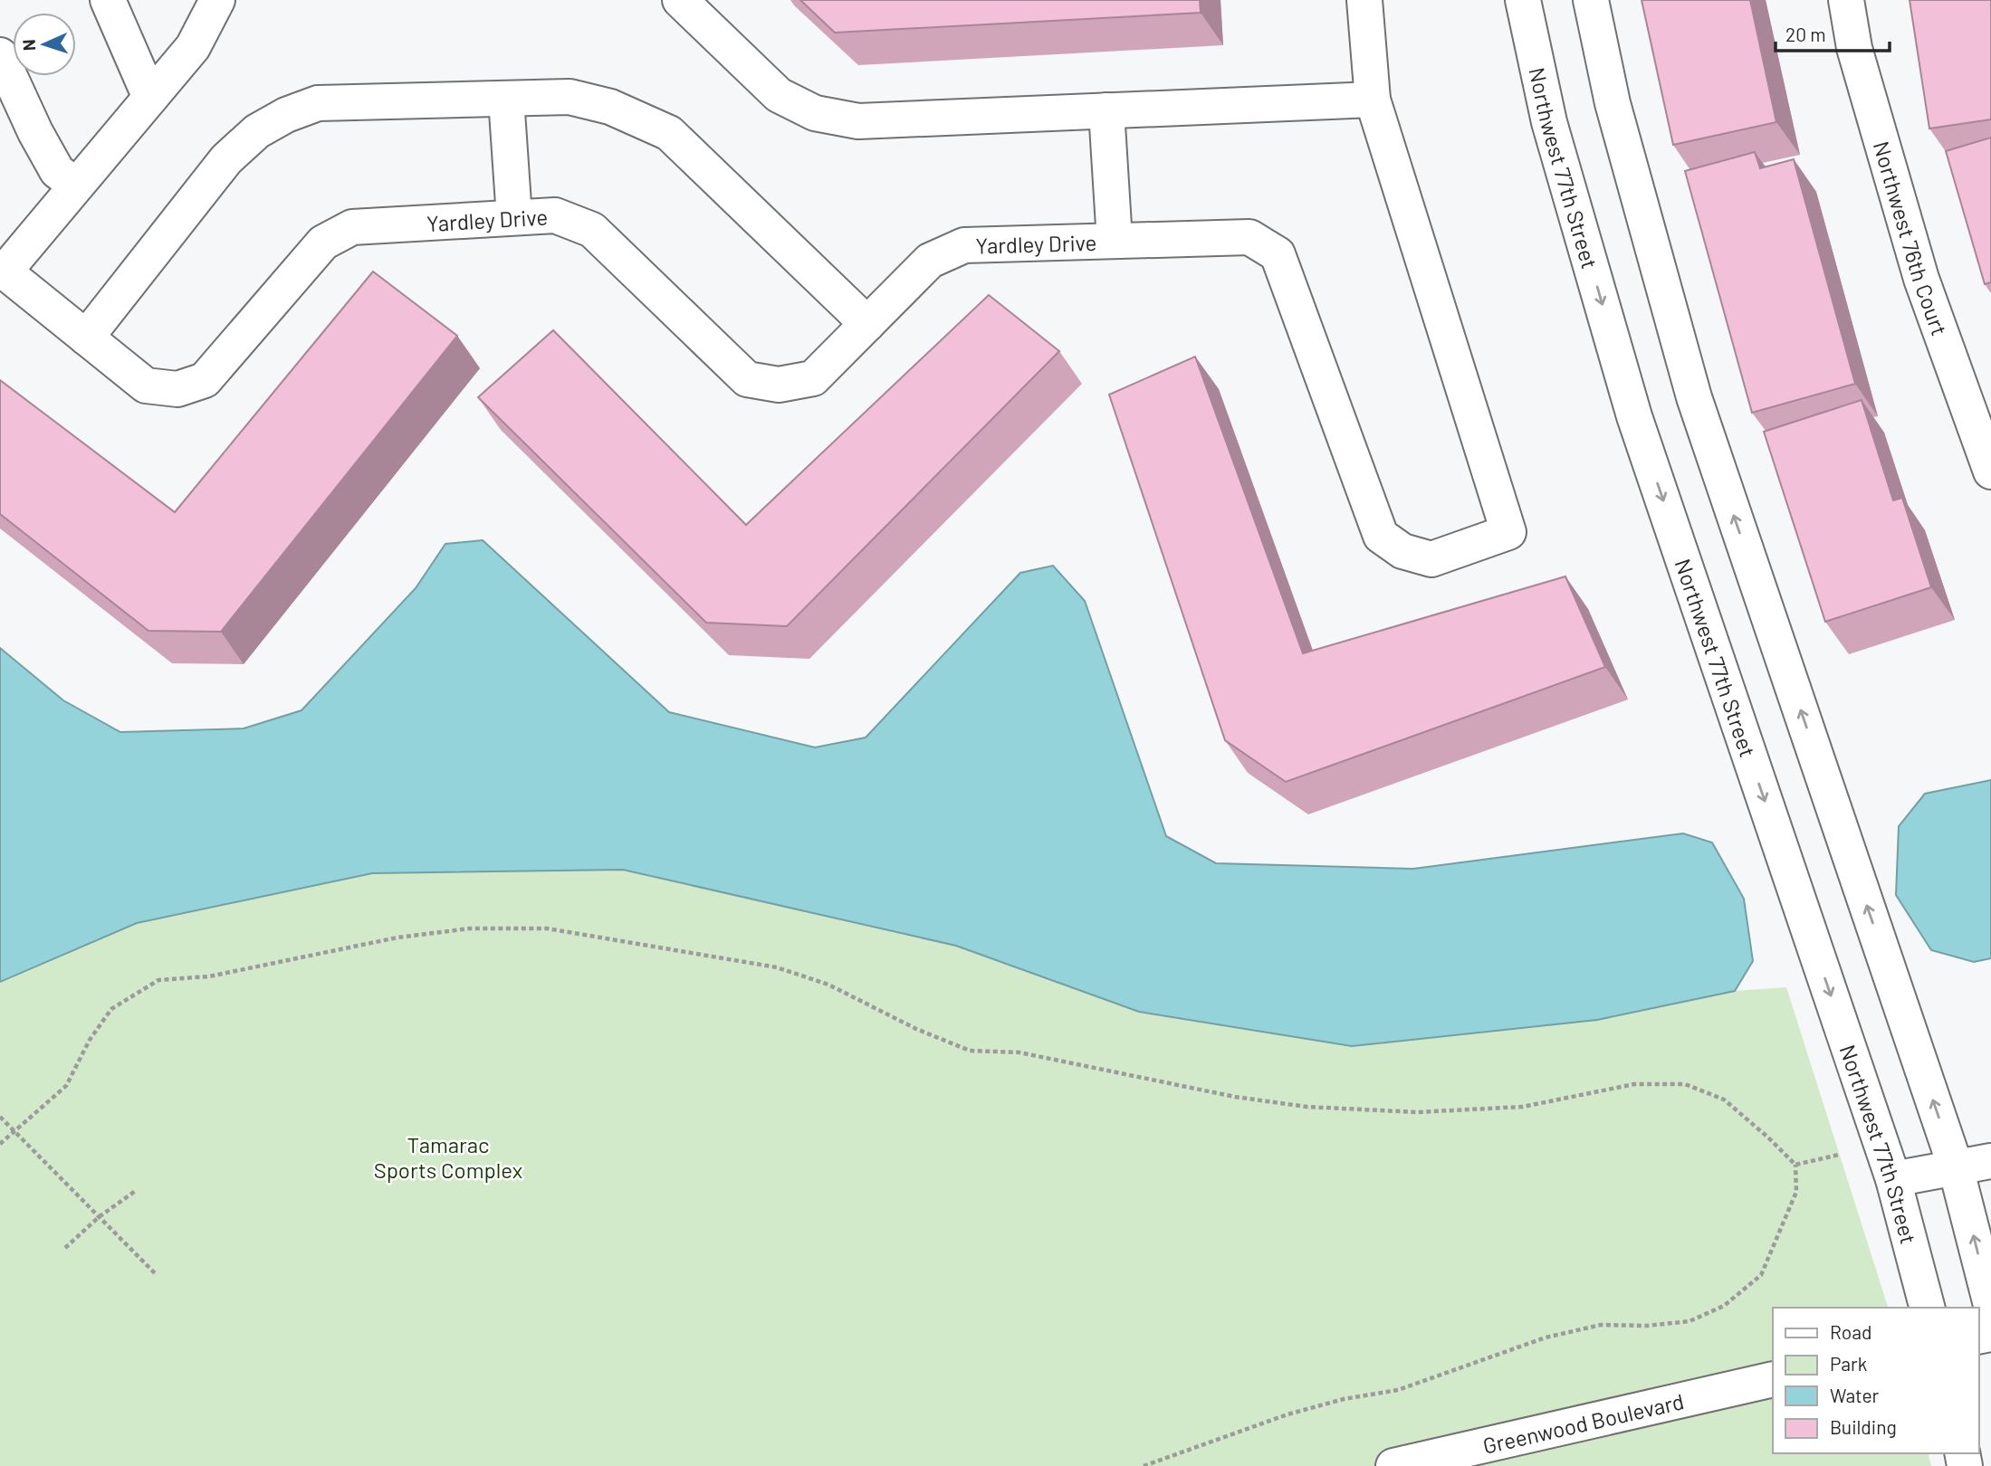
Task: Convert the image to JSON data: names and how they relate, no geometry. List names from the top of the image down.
{
  "streets": {
    "street": [
      "Northwest 77th Street",
      "Yardley Drive",
      "Northwest 76th Court",
      "Greenwood Boulevard"
    ]
  },
  "parks": ["Tamarac Sports Complex"],
  "legend": [
    "Road",
    "Park",
    "Water",
    "Building"
  ],
  "scale_bar": "20 m",
  "north": "left"
}
